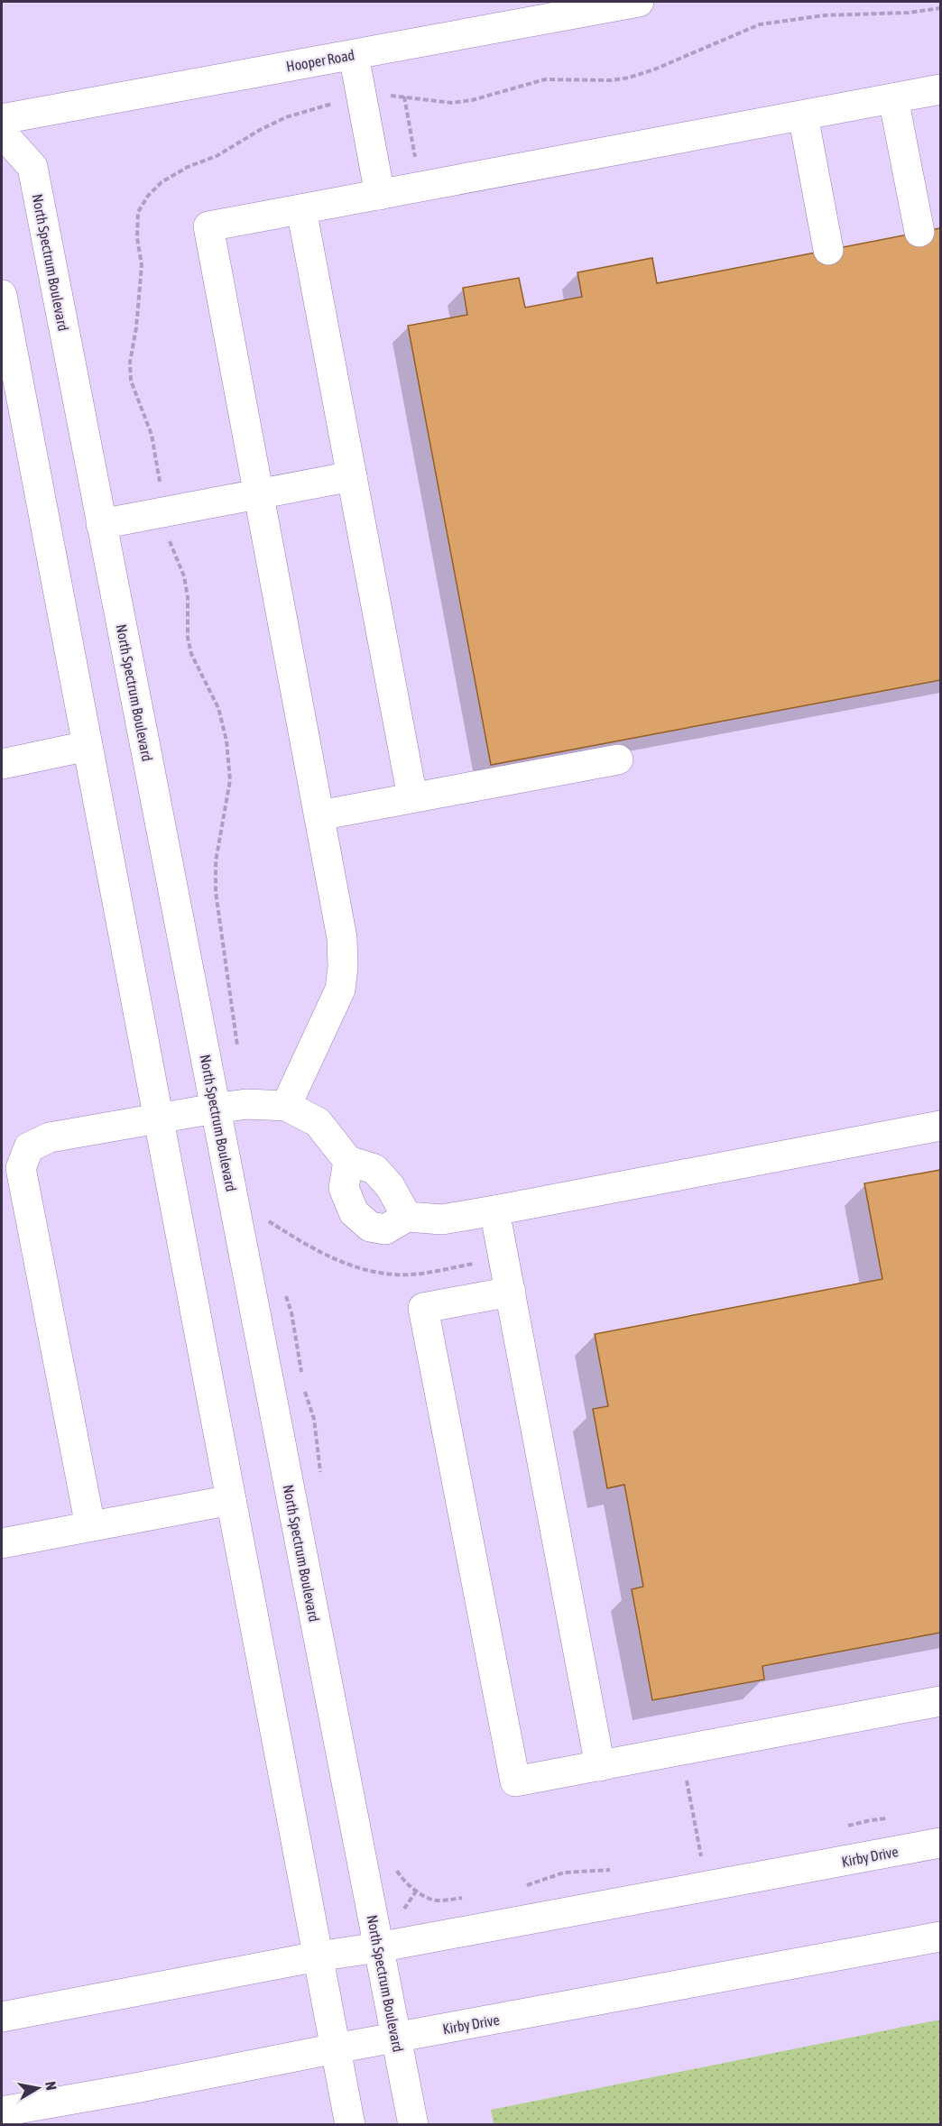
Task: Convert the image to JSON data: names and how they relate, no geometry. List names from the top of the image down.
{
  "streets": {
    "street": ["Hooper Road", "North Spectrum Boulevard", "Kirby Drive"]
  },
  "crossings": [
    ["North Spectrum Boulevard", "Kirby Drive"]
  ],
  "north": "right"
}
